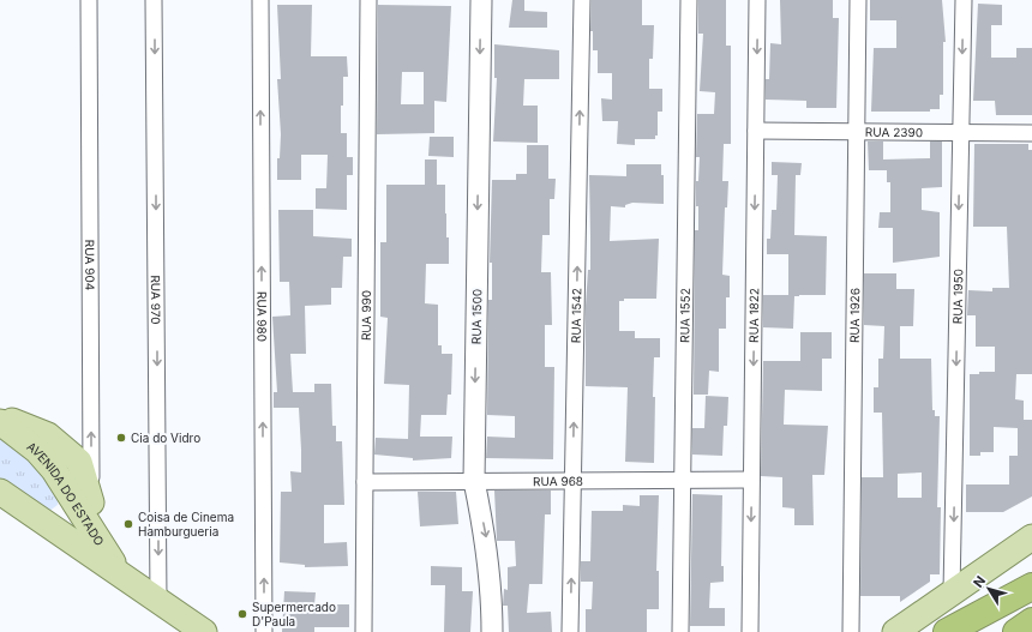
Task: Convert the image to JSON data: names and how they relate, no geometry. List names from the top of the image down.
{
  "streets": {
    "main road": ["AVENIDA DO ESTADO"],
    "street": [
      "RUA 2390",
      "RUA 904",
      "RUA 1950",
      "RUA 970",
      "RUA 990",
      "RUA 1552",
      "RUA 980",
      "RUA 1500",
      "RUA 1542",
      "RUA 1822",
      "RUA 1926",
      "RUA 968"
    ]
  },
  "crossings": [
    ["RUA 2390", "RUA 1950"],
    ["RUA 2390", "RUA 1822"],
    ["RUA 2390", "RUA 1926"],
    ["RUA 904", "AVENIDA DO ESTADO"],
    ["RUA 970", "AVENIDA DO ESTADO"],
    ["RUA 990", "RUA 968"],
    ["RUA 1552", "RUA 968"],
    ["RUA 1500", "RUA 968"],
    ["RUA 1542", "RUA 968"],
    ["RUA 1822", "RUA 968"]
  ],
  "one_way": [
    "RUA 904",
    "RUA 1950",
    "RUA 970",
    "RUA 980",
    "RUA 1500",
    "RUA 1542",
    "RUA 1822"
  ],
  "places": ["Cia do Vidro", "Coisa de Cinema Hamburgueria", "Supermercado D'Paula"],
  "north": "top left"
}
